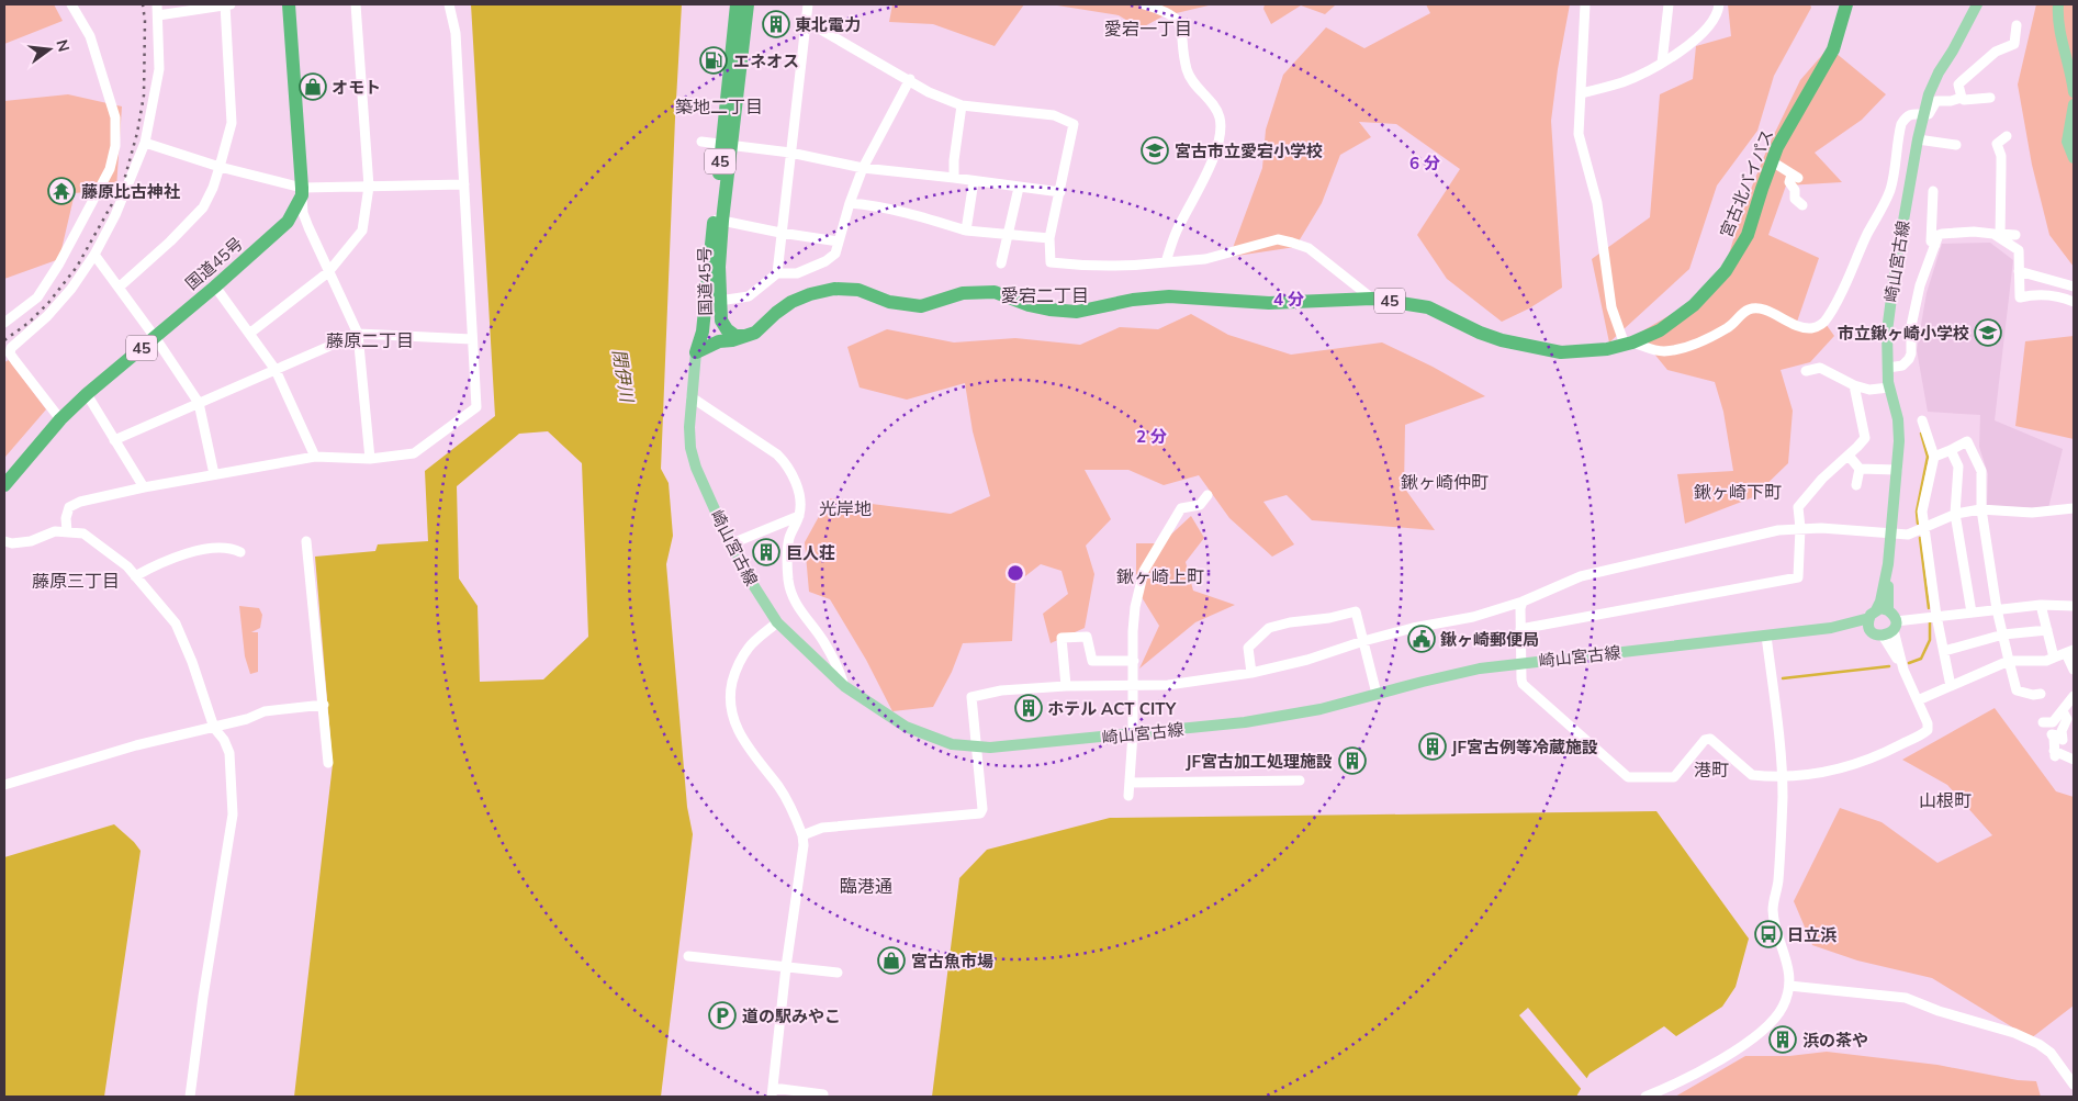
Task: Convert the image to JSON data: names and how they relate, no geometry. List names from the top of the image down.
{
  "streets": {
    "highway": ["45", "宮古北バイパス", "国道45号"],
    "main road": ["崎山宮古線"]
  },
  "crossings": [
    ["45", "宮古北バイパス"],
    ["45", "崎山宮古線"],
    ["45", "国道45号"],
    ["宮古北バイパス", "国道45号"]
  ],
  "districts": [
    "愛宕一丁目",
    "築地二丁目",
    "愛宕二丁目",
    "藤原二丁目",
    "鍬ヶ崎仲町",
    "鍬ヶ崎下町",
    "光岸地",
    "鍬ヶ崎上町",
    "藤原三丁目",
    "港町",
    "山根町",
    "臨港通"
  ],
  "water": ["閉伊川"],
  "places": {
    "building": [
      "東北電力",
      "巨人荘",
      "ホテル ACT CITY",
      "JF宮古例等冷蔵施設",
      "JF宮古加工処理施設",
      "浜の茶や"
    ],
    "fuel station": ["エネオス"],
    "shop": ["オモト", "宮古魚市場"],
    "school or university": ["宮古市立愛宕小学校", "市立鍬ヶ崎小学校"],
    "temple": ["藤原比古神社"],
    "public building": ["鍬ヶ崎郵便局"],
    "bus stop": ["日立浜"],
    "parking": ["道の駅みやこ"]
  },
  "north": "right",
  "rings": ["6 分", "4 分", "2 分"]
}
